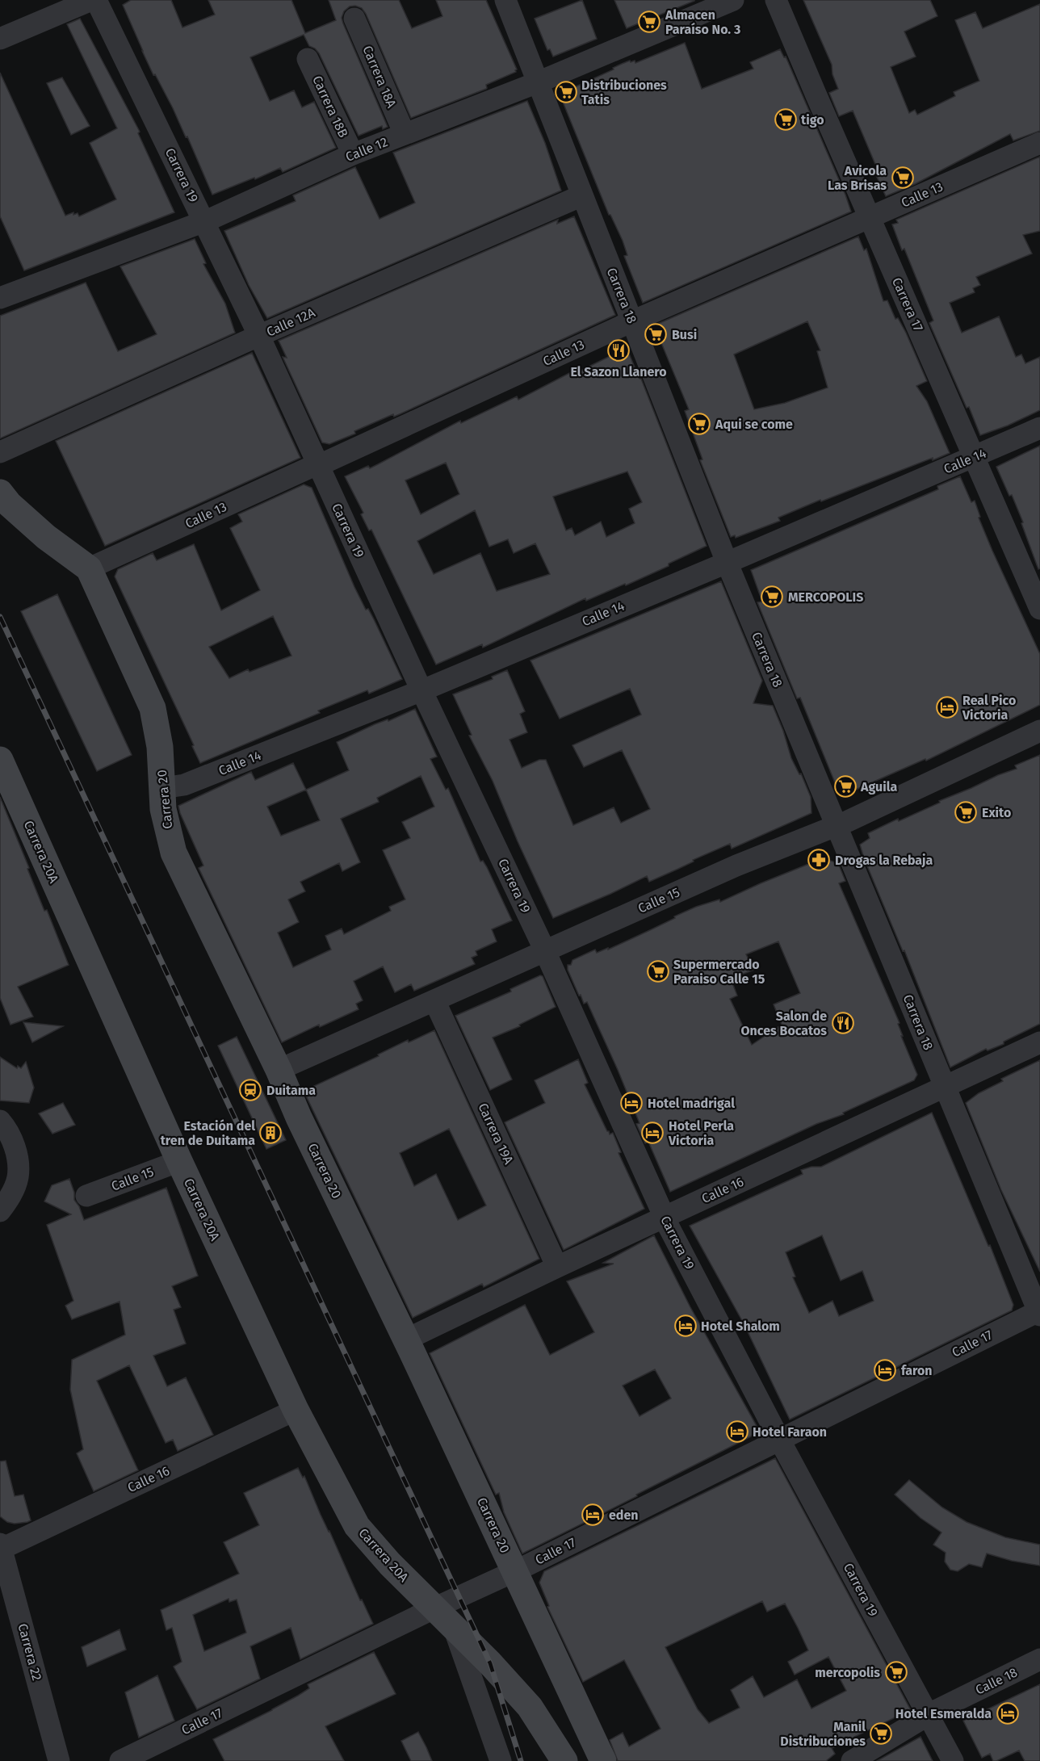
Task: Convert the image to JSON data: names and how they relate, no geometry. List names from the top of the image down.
{
  "streets": {
    "street": [
      "Carrera 18A",
      "Carrera 18B",
      "Calle 12",
      "Carrera 19",
      "Calle 13",
      "Carrera 18",
      "Carrera 17",
      "Calle 12A",
      "Calle 14",
      "Carrera 20",
      "Carrera 20A",
      "Calle 15",
      "Carrera 19A",
      "Calle 16",
      "Calle 17",
      "Carrera 22",
      "Calle 18"
    ]
  },
  "crossings": [
    ["Carrera 18A", "Calle 12"],
    ["Carrera 18B", "Calle 12"],
    ["Calle 12", "Carrera 19"],
    ["Calle 12", "Carrera 18"],
    ["Carrera 19", "Calle 13"],
    ["Carrera 19", "Calle 12A"],
    ["Carrera 19", "Calle 14"],
    ["Carrera 19", "Calle 15"],
    ["Carrera 19", "Calle 16"],
    ["Carrera 19", "Calle 17"],
    ["Carrera 19", "Calle 18"],
    ["Calle 13", "Carrera 18"],
    ["Calle 13", "Carrera 17"],
    ["Calle 13", "Carrera 20"],
    ["Carrera 18", "Calle 12A"],
    ["Carrera 18", "Calle 14"],
    ["Carrera 18", "Calle 15"],
    ["Carrera 18", "Calle 16"],
    ["Carrera 18", "Calle 17"],
    ["Carrera 17", "Calle 14"],
    ["Calle 14", "Carrera 20"],
    ["Carrera 20", "Calle 15"],
    ["Carrera 20", "Calle 16"],
    ["Carrera 20", "Calle 17"],
    ["Carrera 20A", "Calle 15"],
    ["Carrera 20A", "Calle 16"],
    ["Carrera 20A", "Calle 17"],
    ["Calle 15", "Carrera 19A"],
    ["Carrera 19A", "Calle 16"],
    ["Calle 16", "Carrera 22"]
  ],
  "places": {
    "supermarket": [
      "Almacen Paraíso No. 3",
      "Distribuciones Tatis",
      "tigo",
      "Avicola Las Brisas",
      "Busi",
      "Aqui se come",
      "MERCOPOLIS",
      "Aguila",
      "Exito",
      "Supermercado Paraiso Calle 15",
      "mercopolis",
      "Manil Distribuciones"
    ],
    "restaurant": ["El Sazon Llanero", "Salon de Onces Bocatos"],
    "hotel": [
      "Real Pico Victoria",
      "Hotel madrigal",
      "Hotel Perla Victoria",
      "Hotel Shalom",
      "faron",
      "Hotel Faraon",
      "eden",
      "Hotel Esmeralda"
    ],
    "pharmacy": ["Drogas la Rebaja"],
    "station": ["Duitama"],
    "building": ["Estación del tren de Duitama"]
  }
}
